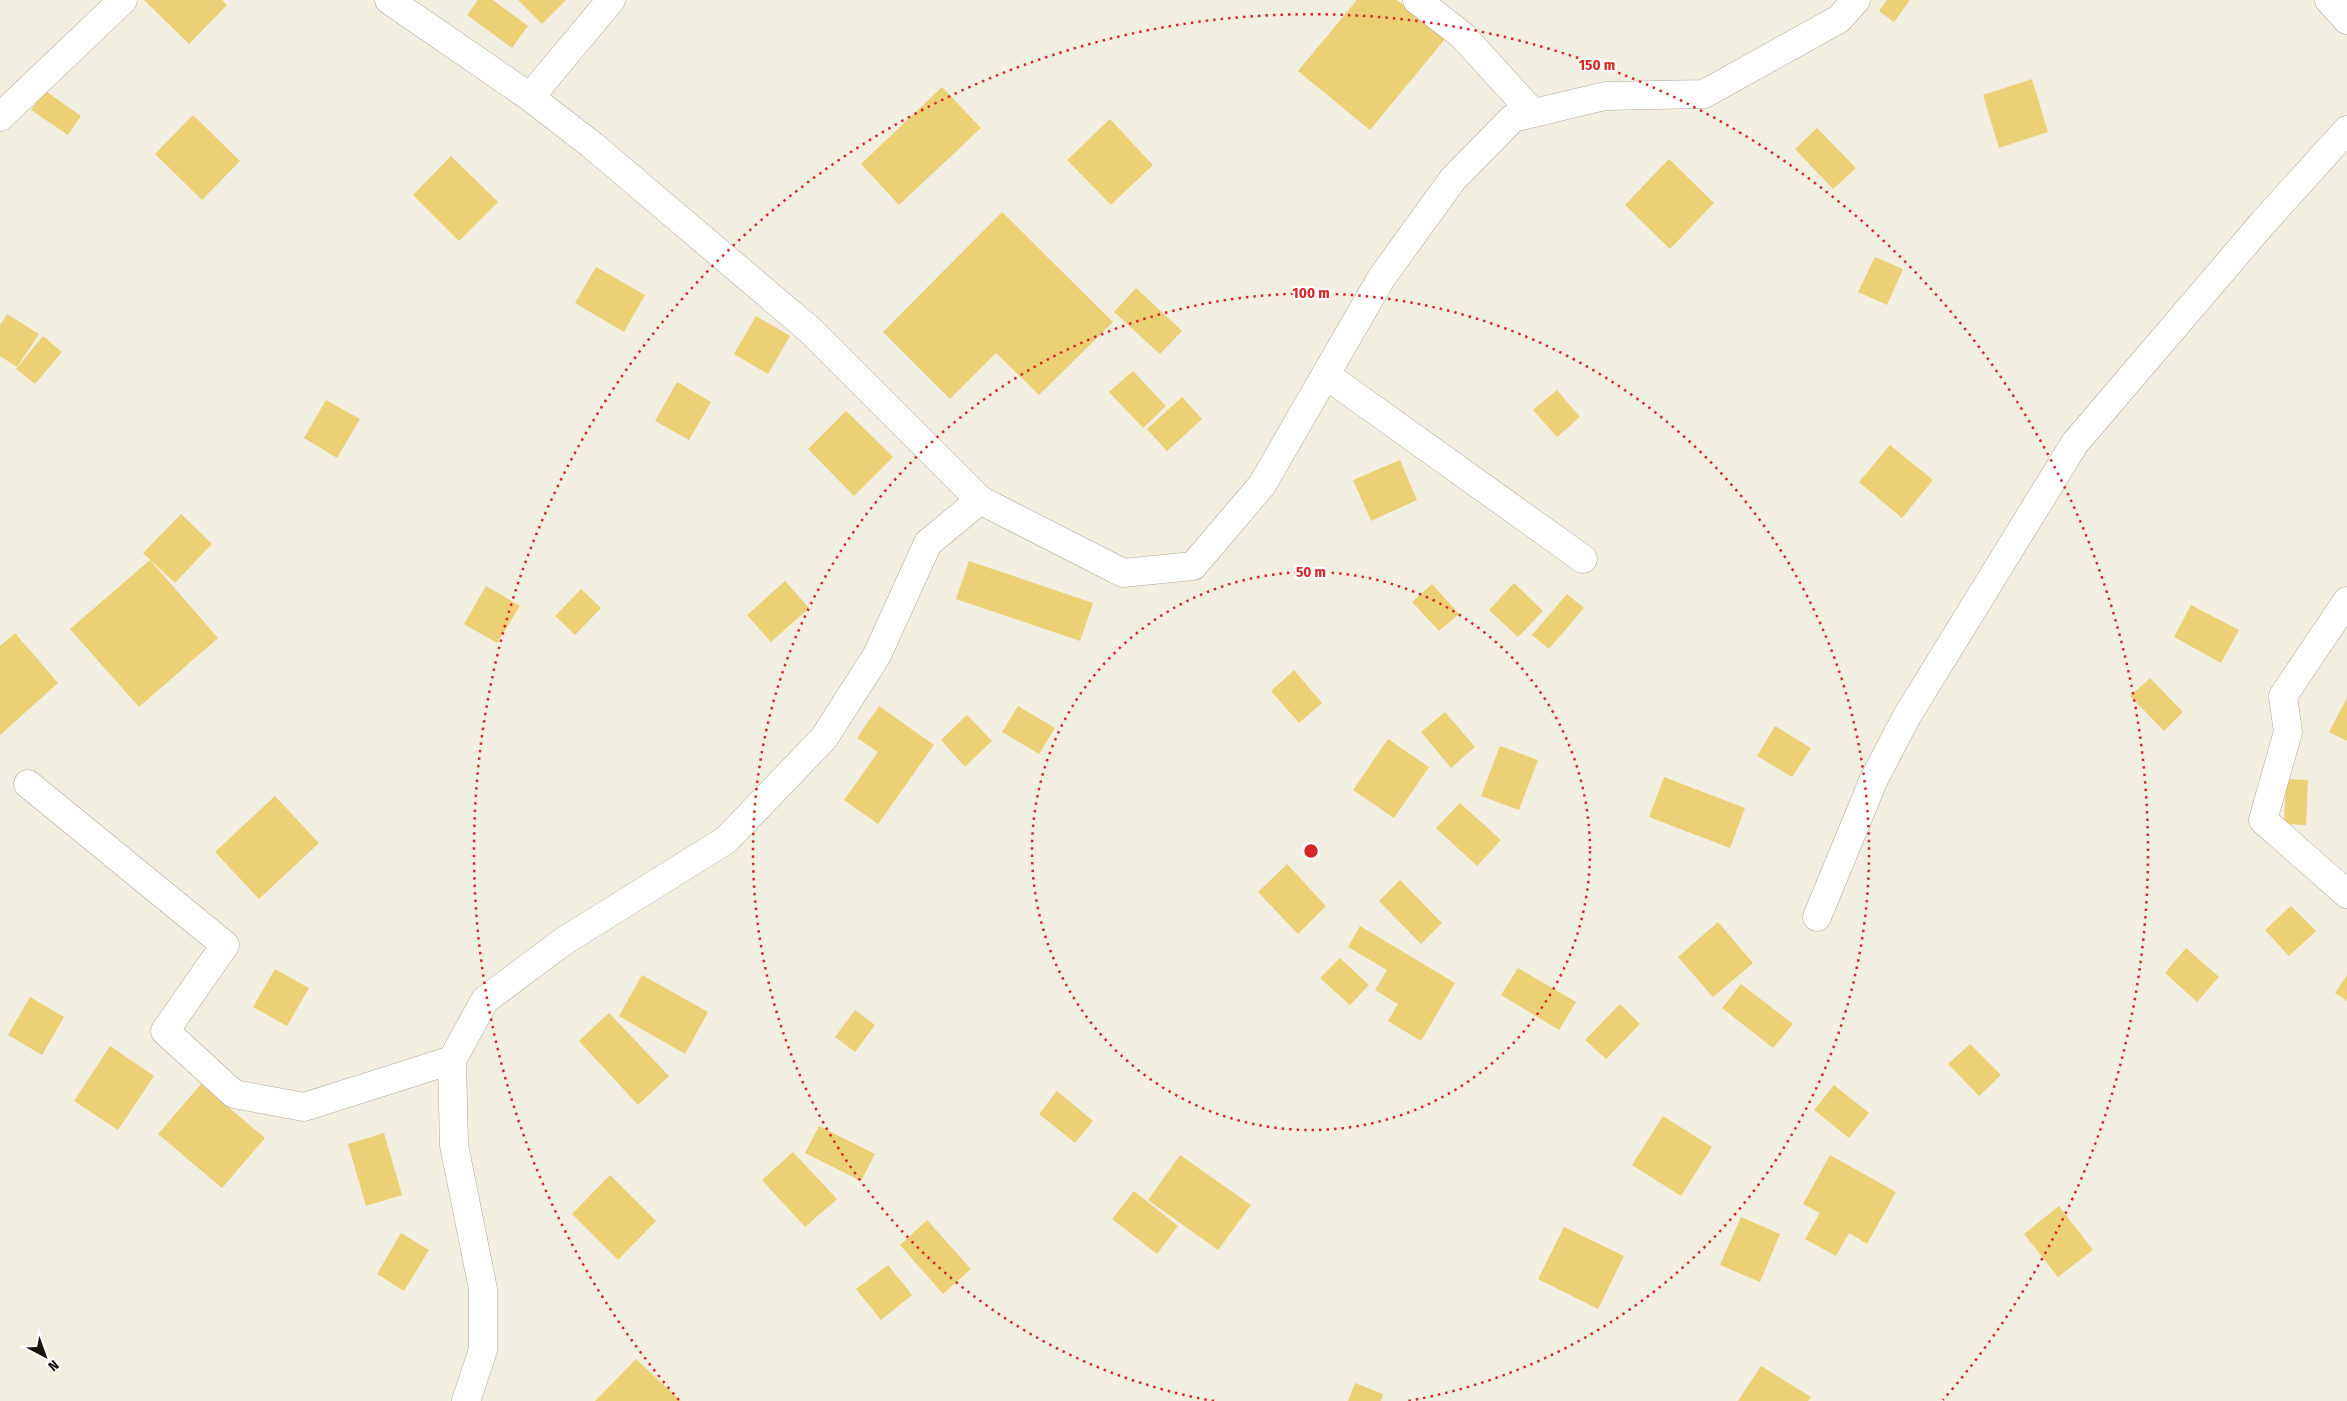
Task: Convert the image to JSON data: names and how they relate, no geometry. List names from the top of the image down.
{
  "north": "bottom right",
  "rings": ["150 m", "100 m", "50 m"]
}
